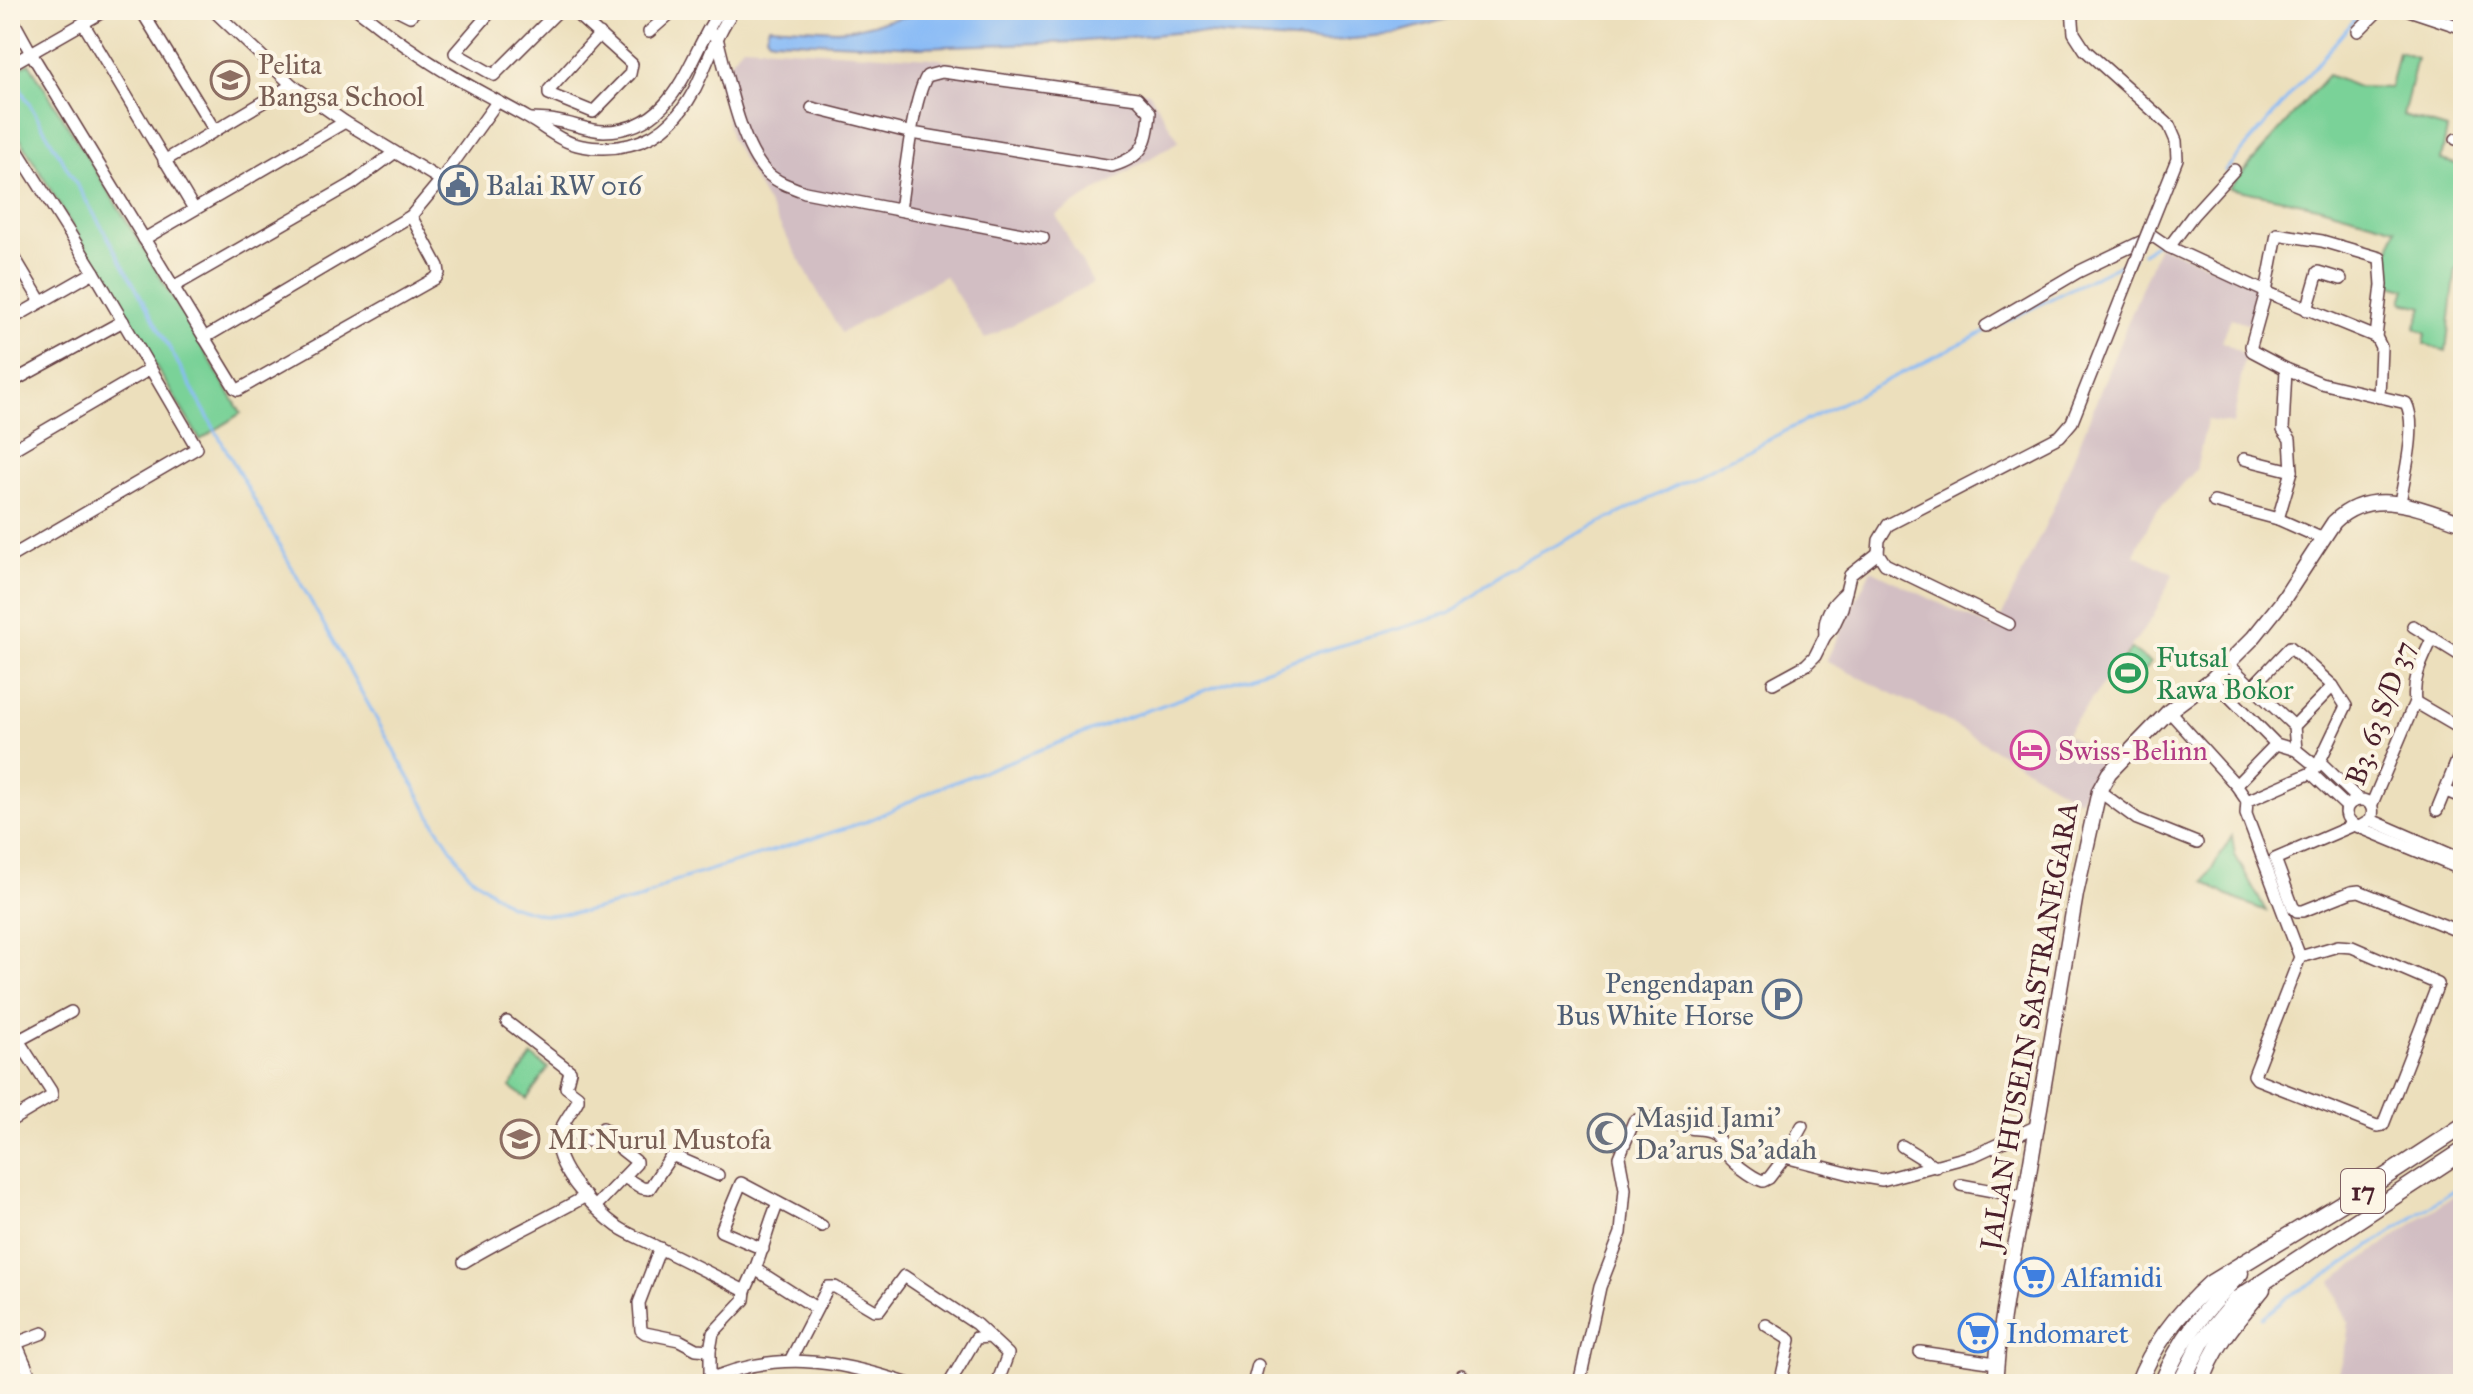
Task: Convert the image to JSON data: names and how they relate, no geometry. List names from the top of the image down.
{
  "streets": {
    "highway": ["17"],
    "main road": ["JALAN HUSEIN SASTRANEGARA"],
    "street": ["B3. 63 S/D 37"]
  },
  "places": {
    "school or university": ["Pelita Bangsa School", "MI Nurul Mustofa"],
    "public building": ["Balai RW 016"],
    "sports": ["Futsal Rawa Bokor"],
    "hotel": ["Swiss-Belinn"],
    "parking": ["Pengendapan Bus White Horse"],
    "mosque": ["Masjid Jami' Da'arus Sa'adah"],
    "supermarket": ["Alfamidi", "Indomaret"]
  }
}
